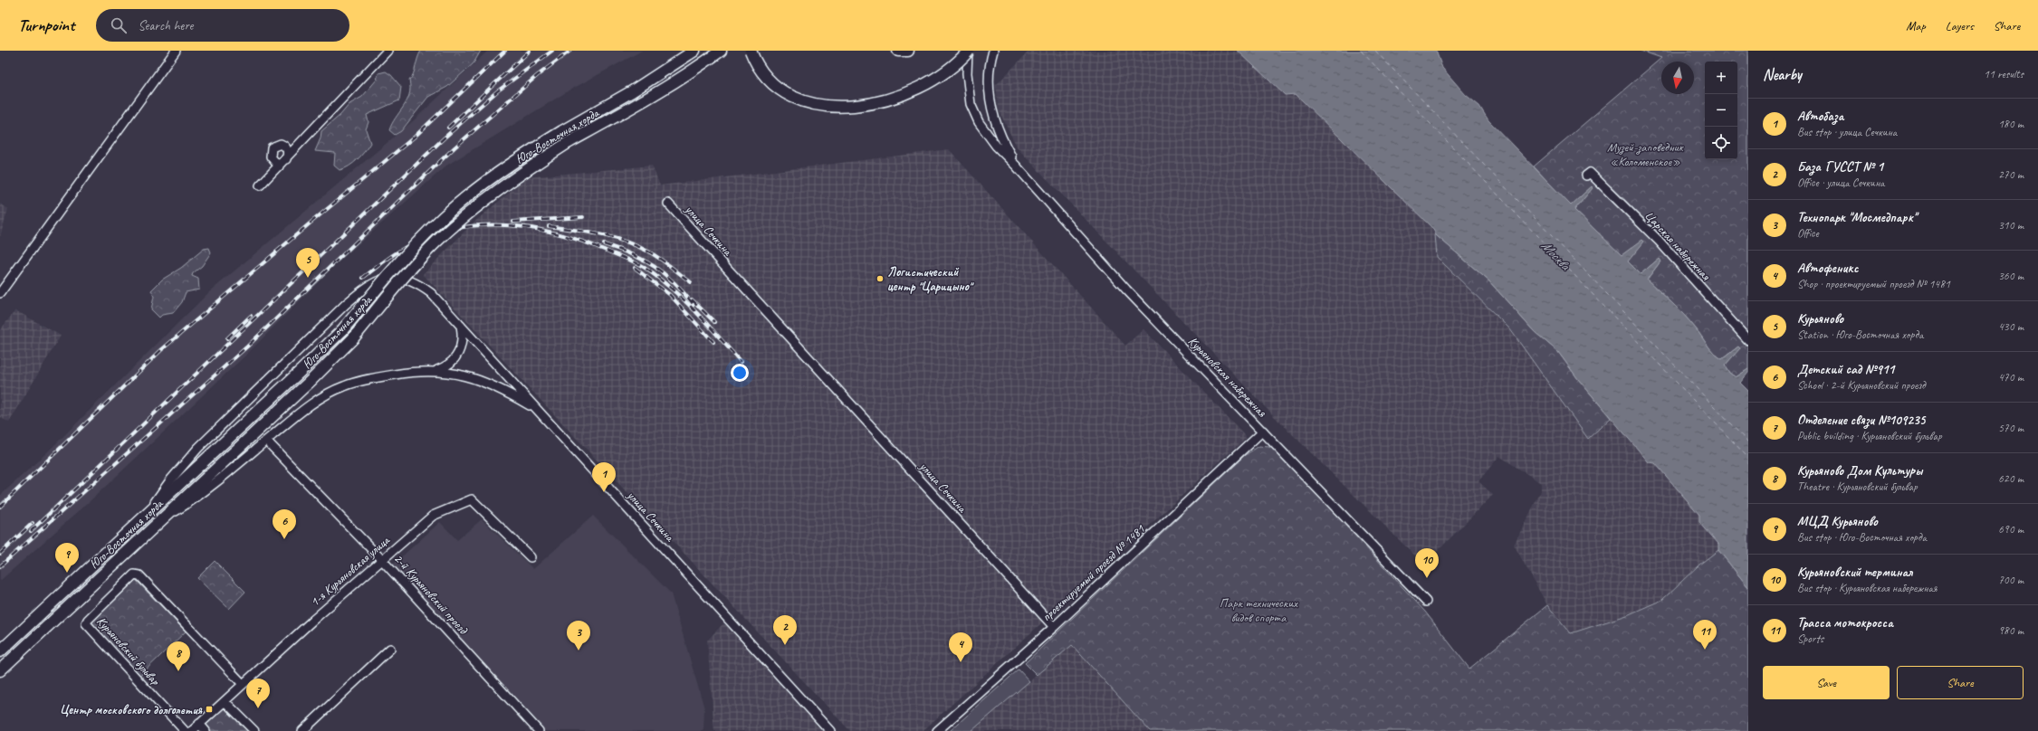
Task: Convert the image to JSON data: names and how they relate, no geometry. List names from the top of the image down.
{
  "streets": {
    "main road": ["Юго-Восточная хорда"],
    "street": [
      "улица Сечкина",
      "Царская набережная",
      "Курьяновская набережная",
      "1-я Курьяновская улица",
      "проектируемый проезд № 1481",
      "2-й Курьяновский проезд",
      "Курьяновский бульвар"
    ]
  },
  "crossings": [
    ["Юго-Восточная хорда", "улица Сечкина"],
    ["улица Сечкина", "проектируемый проезд № 1481"],
    ["Курьяновская набережная", "проектируемый проезд № 1481"],
    ["1-я Курьяновская улица", "2-й Курьяновский проезд"],
    ["1-я Курьяновская улица", "Курьяновский бульвар"]
  ],
  "water": ["Москва"],
  "parks": ["Музей-заповедник «Коломенское»", "Парк технических видов спорта"],
  "places": {
    "other": ["Логистический центр \"Царицыно\""],
    "transit": ["Центр московского долголетия"]
  },
  "north": "bottom",
  "page": {
    "header": "Turnpoint",
    "search": "Search here",
    "nav": ["Map", "Layers", "Share"],
    "heading": ["Nearby", "11 results"],
    "map_buttons": ["+", "−"],
    "list": [
      {
        "mark": "1",
        "name": "Автобаза",
        "note": "Bus stop · улица Сечкина",
        "value": "180 m"
      },
      {
        "mark": "2",
        "name": "База ГУССТ № 1",
        "note": "Office · улица Сечкина",
        "value": "270 m"
      },
      {
        "mark": "3",
        "name": "Технопарк \"Мосмедпарк\"",
        "note": "Office",
        "value": "310 m"
      },
      {
        "mark": "4",
        "name": "Автофеникс",
        "note": "Shop · проектируемый проезд № 1481",
        "value": "360 m"
      },
      {
        "mark": "5",
        "name": "Курьяново",
        "note": "Station · Юго-Восточная хорда",
        "value": "430 m"
      },
      {
        "mark": "6",
        "name": "Детский сад №911",
        "note": "School · 2-й Курьяновский проезд",
        "value": "470 m"
      },
      {
        "mark": "7",
        "name": "Отделение связи №109235",
        "note": "Public building · Курьяновский бульвар",
        "value": "570 m"
      },
      {
        "mark": "8",
        "name": "Курьяново Дом Культуры",
        "note": "Theatre · Курьяновский бульвар",
        "value": "620 m"
      },
      {
        "mark": "9",
        "name": "МЦД Курьяново",
        "note": "Bus stop · Юго-Восточная хорда",
        "value": "690 m"
      },
      {
        "mark": "10",
        "name": "Курьяновский терминал",
        "note": "Bus stop · Курьяновская набережная",
        "value": "700 m"
      },
      {
        "mark": "11",
        "name": "Трасса мотокросса",
        "note": "Sports",
        "value": "980 m"
      }
    ],
    "pins": [
      "5",
      "1",
      "6",
      "9",
      "10",
      "2",
      "11",
      "3",
      "4",
      "8",
      "7"
    ],
    "buttons": ["Save", "Share"]
  }
}
